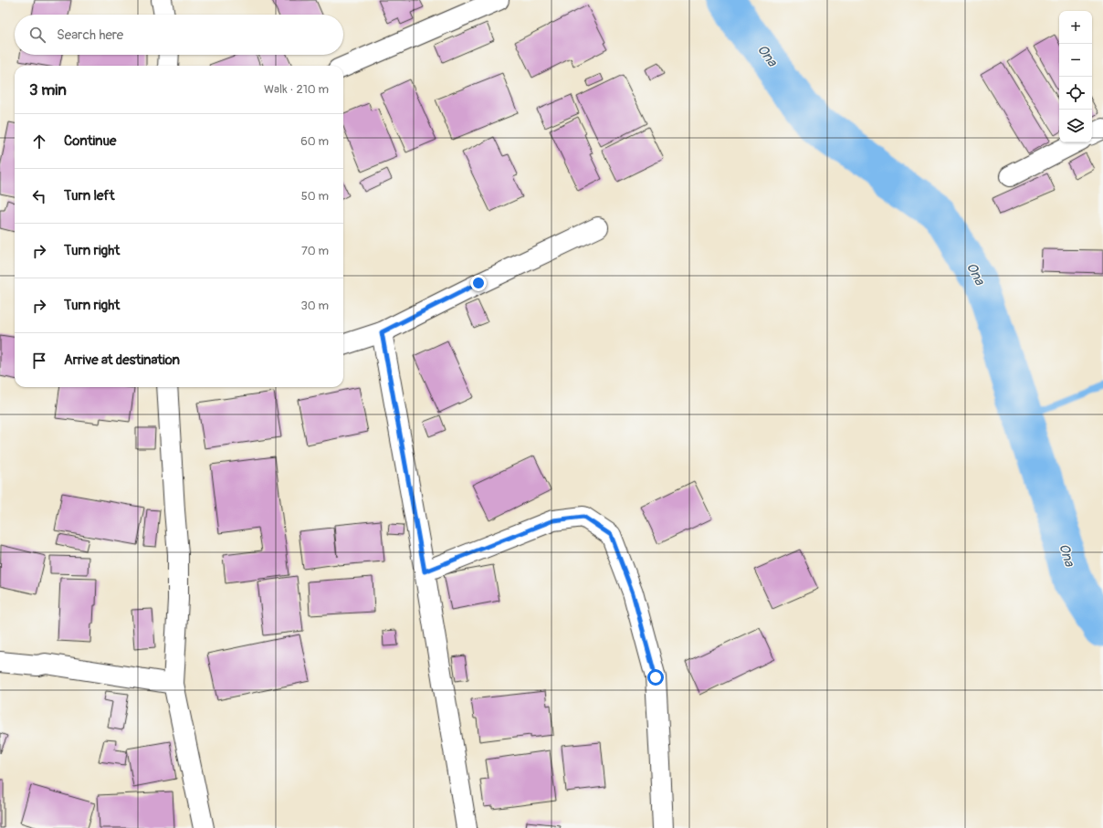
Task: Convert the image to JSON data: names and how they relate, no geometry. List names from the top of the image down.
{
  "water": ["Ona"],
  "page": {
    "map_buttons": ["+", "−"],
    "search": "Search here",
    "heading": ["3 min", "Walk · 210 m"],
    "list": [
      ["Continue", "60 m"],
      ["Turn left", "50 m"],
      ["Turn right", "70 m"],
      ["Turn right", "30 m"],
      "Arrive at destination"
    ]
  }
}
